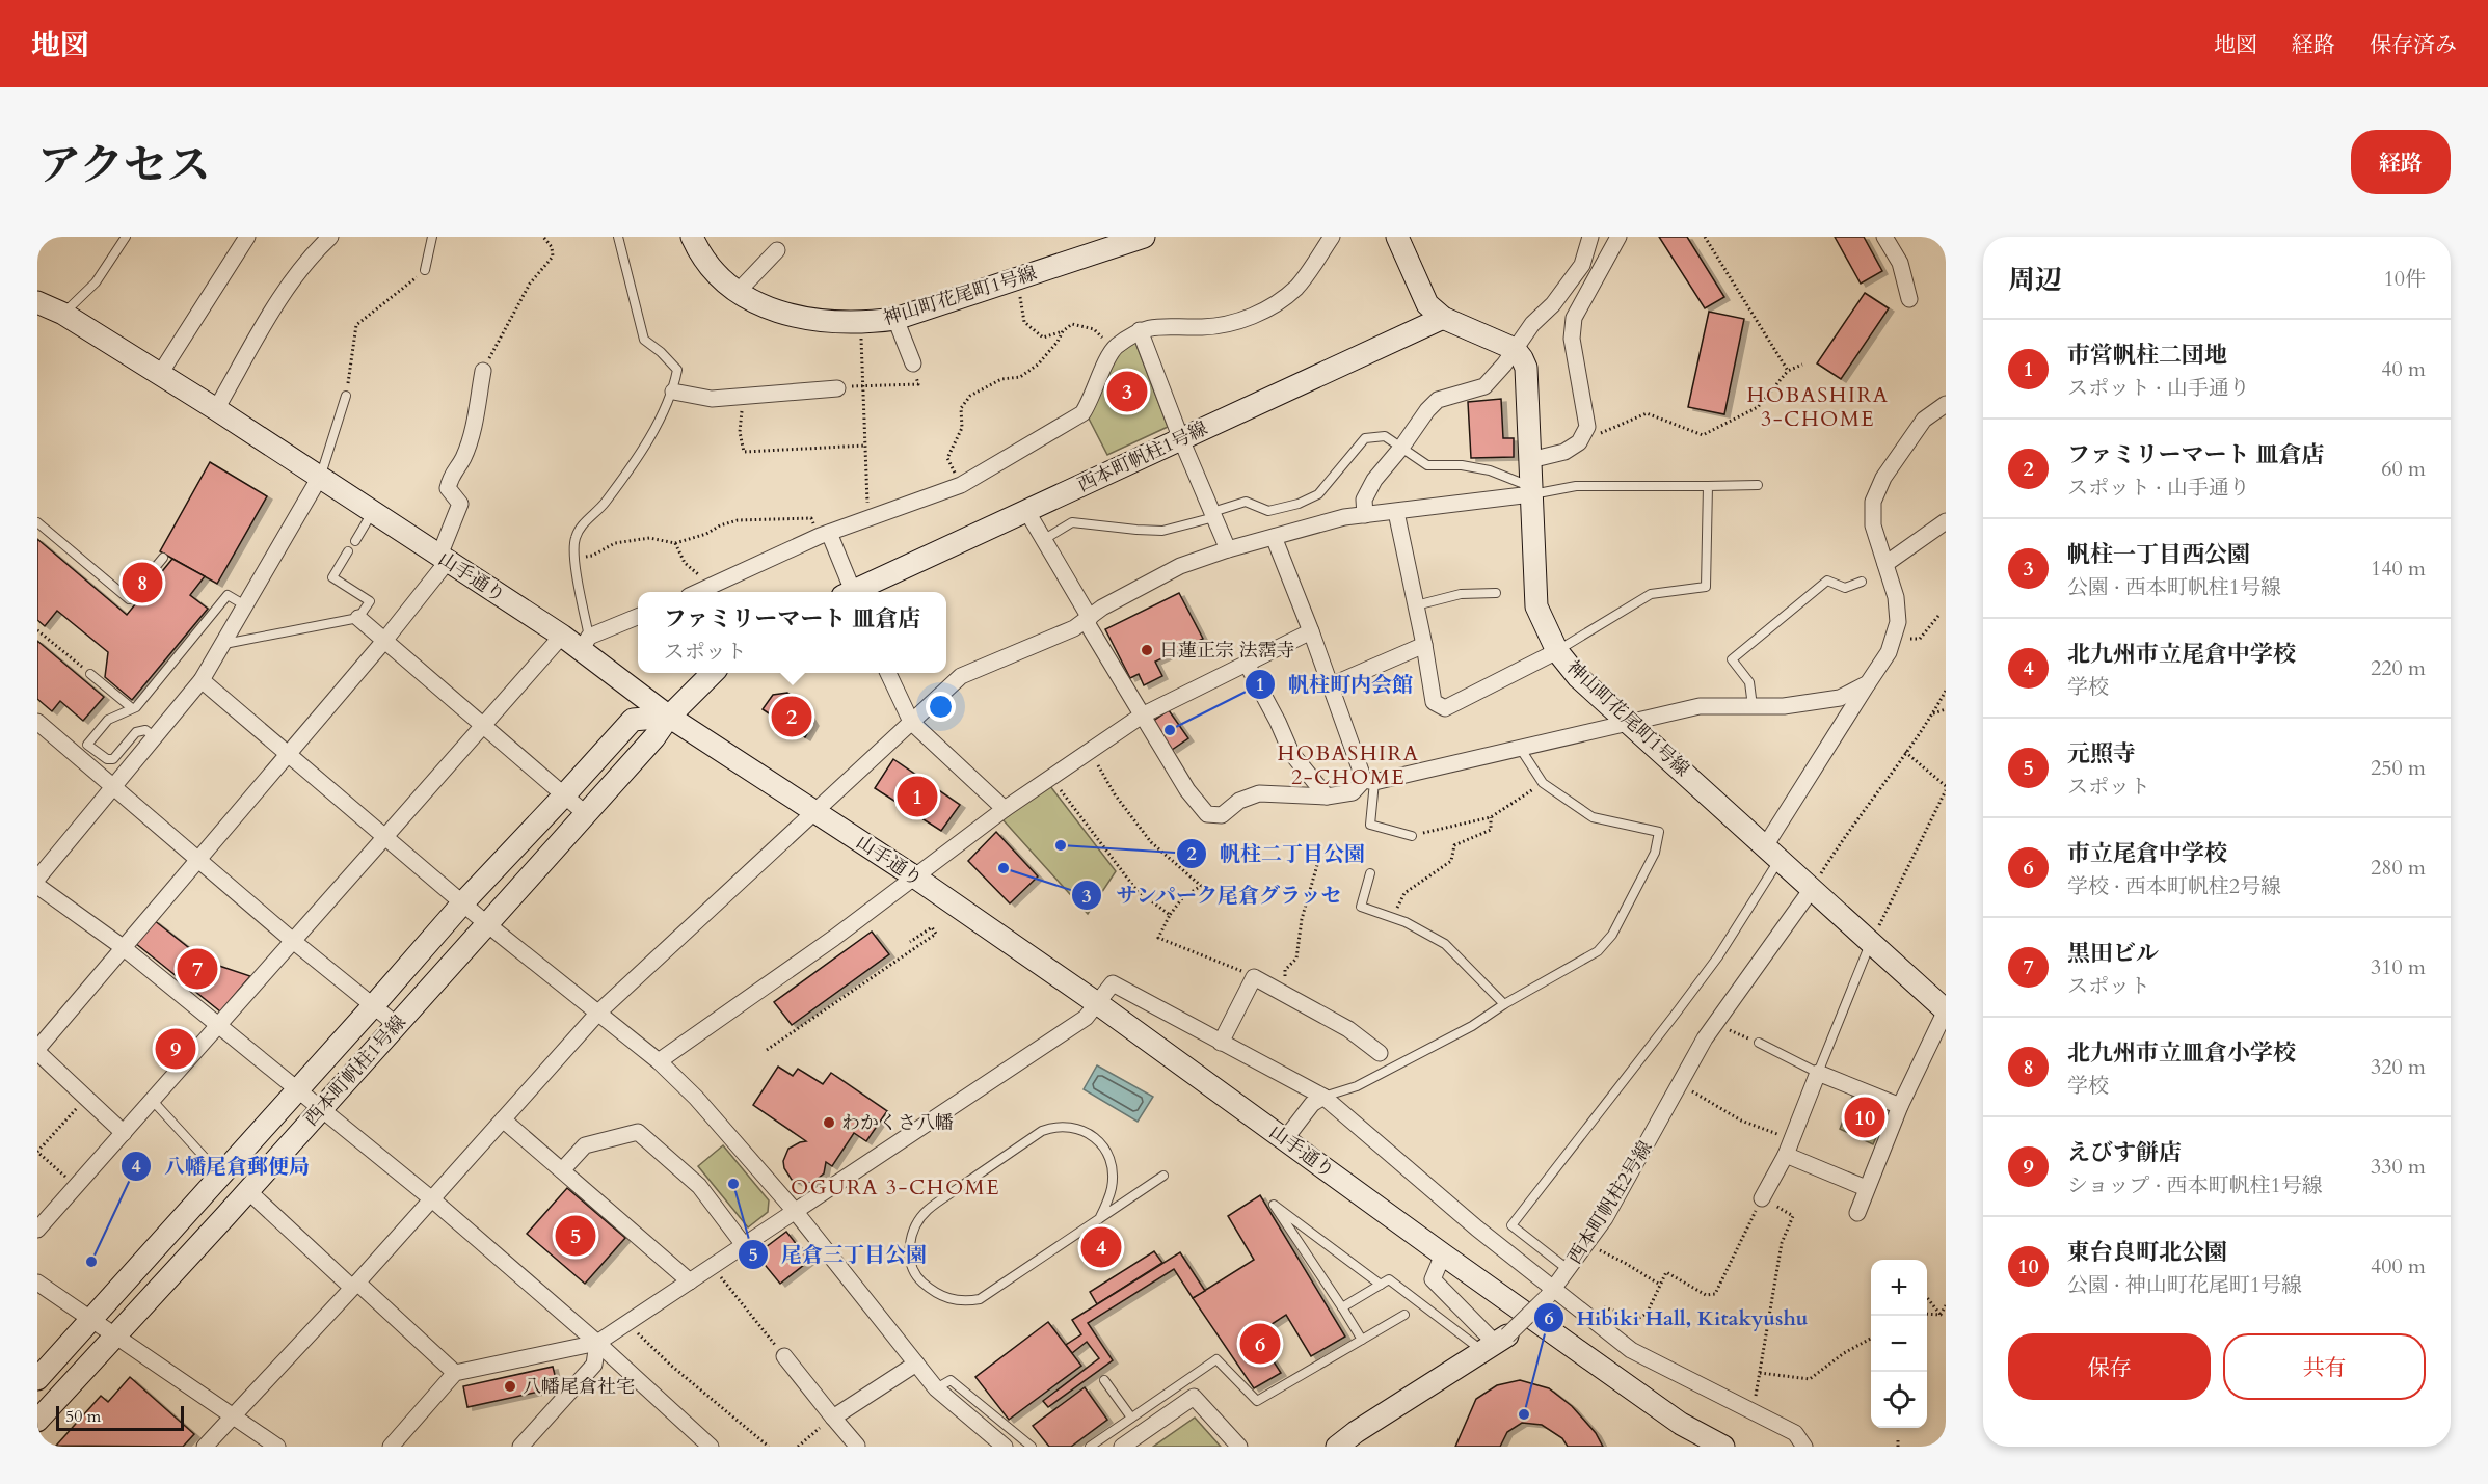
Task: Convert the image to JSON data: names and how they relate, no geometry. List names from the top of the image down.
{
  "streets": {
    "street": [
      "神山町花尾町1号線",
      "西本町帆柱1号線",
      "山手通り",
      "西本町帆柱2号線"
    ]
  },
  "crossings": [
    ["神山町花尾町1号線", "西本町帆柱2号線"],
    ["西本町帆柱1号線", "山手通り"]
  ],
  "districts": ["HOBASHIRA 3-CHOME", "HOBASHIRA 2-CHOME", "OGURA 3-CHOME"],
  "places": [
    "日蓮正宗 法霑寺",
    "帆柱町内会館",
    "帆柱二丁目公園",
    "サンパーク尾倉グラッセ",
    "わかくさ八幡",
    "尾倉三丁目公園",
    "八幡尾倉郵便局",
    "八幡尾倉社宅",
    "Hibiki Hall, Kitakyushu"
  ],
  "scale_bar": "50 m",
  "page": {
    "header": "地図",
    "nav": ["地図", "経路", "保存済み"],
    "title": "アクセス",
    "buttons": [
      "経路",
      ["保存", "共有"]
    ],
    "heading": ["周辺", "10件"],
    "list": [
      {
        "mark": "1",
        "name": "市営帆柱二団地",
        "note": "スポット · 山手通り",
        "value": "40 m"
      },
      {
        "mark": "2",
        "name": "ファミリーマート 皿倉店",
        "note": "スポット · 山手通り",
        "value": "60 m"
      },
      {
        "mark": "3",
        "name": "帆柱一丁目西公園",
        "note": "公園 · 西本町帆柱1号線",
        "value": "140 m"
      },
      {
        "mark": "4",
        "name": "北九州市立尾倉中学校",
        "note": "学校",
        "value": "220 m"
      },
      {
        "mark": "5",
        "name": "元照寺",
        "note": "スポット",
        "value": "250 m"
      },
      {
        "mark": "6",
        "name": "市立尾倉中学校",
        "note": "学校 · 西本町帆柱2号線",
        "value": "280 m"
      },
      {
        "mark": "7",
        "name": "黒田ビル",
        "note": "スポット",
        "value": "310 m"
      },
      {
        "mark": "8",
        "name": "北九州市立皿倉小学校",
        "note": "学校",
        "value": "320 m"
      },
      {
        "mark": "9",
        "name": "えびす餅店",
        "note": "ショップ · 西本町帆柱1号線",
        "value": "330 m"
      },
      {
        "mark": "10",
        "name": "東台良町北公園",
        "note": "公園 · 神山町花尾町1号線",
        "value": "400 m"
      }
    ],
    "pins": [
      "3",
      "8",
      "2",
      "1",
      "7",
      "9",
      "10",
      "5",
      "4",
      "6"
    ],
    "popup": ["ファミリーマート 皿倉店", "スポット"],
    "map_buttons": ["+", "−"],
    "scale": "50 m"
  }
}
